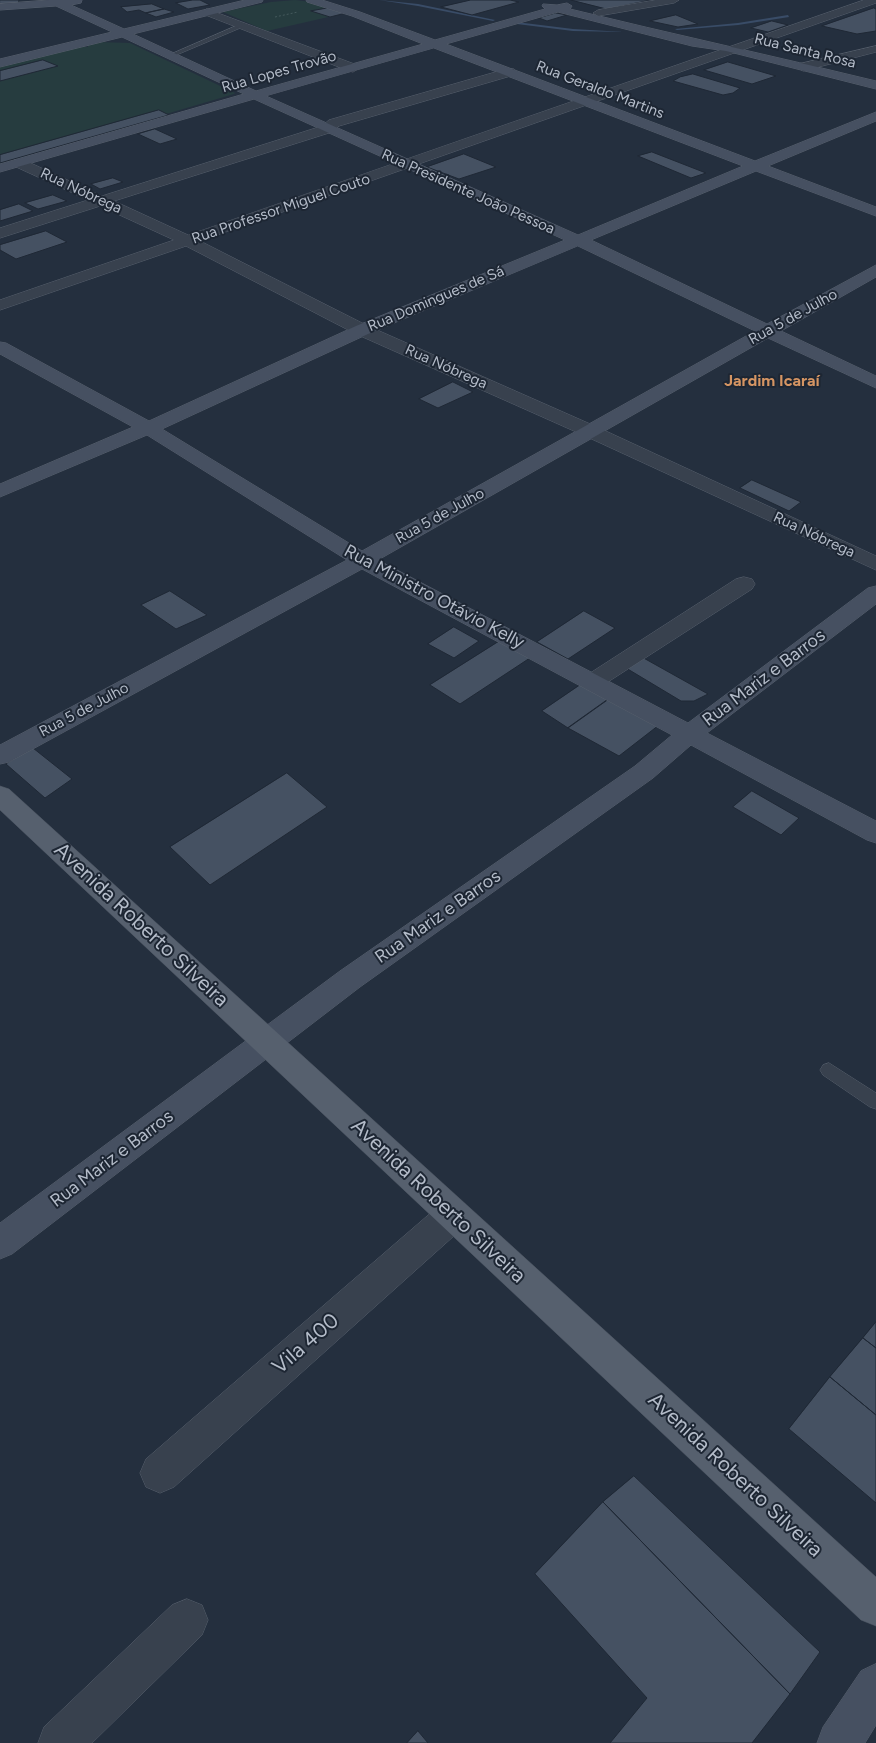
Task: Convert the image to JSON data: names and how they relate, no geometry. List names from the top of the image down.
{
  "streets": {
    "main road": ["Avenida Roberto Silveira"],
    "street": [
      "Rua Santa Rosa",
      "Rua Lopes Trovão",
      "Rua Geraldo Martins",
      "Rua Nóbrega",
      "Rua Presidente João Pessoa",
      "Rua Professor Miguel Couto",
      "Rua Domingues de Sá",
      "Rua 5 de Julho",
      "Rua Ministro Otávio Kelly",
      "Rua Mariz e Barros",
      "Vila 400"
    ]
  },
  "crossings": [
    ["Rua Santa Rosa", "Rua Lopes Trovão"],
    ["Rua Santa Rosa", "Rua Professor Miguel Couto"],
    ["Rua Lopes Trovão", "Rua Geraldo Martins"],
    ["Rua Lopes Trovão", "Rua Nóbrega"],
    ["Rua Lopes Trovão", "Rua Presidente João Pessoa"],
    ["Rua Geraldo Martins", "Rua Professor Miguel Couto"],
    ["Rua Geraldo Martins", "Rua Domingues de Sá"],
    ["Rua Nóbrega", "Rua Professor Miguel Couto"],
    ["Rua Nóbrega", "Rua Domingues de Sá"],
    ["Rua Nóbrega", "Rua 5 de Julho"],
    ["Rua Presidente João Pessoa", "Rua Professor Miguel Couto"],
    ["Rua Presidente João Pessoa", "Rua Domingues de Sá"],
    ["Rua Presidente João Pessoa", "Rua 5 de Julho"],
    ["Rua Domingues de Sá", "Rua Ministro Otávio Kelly"],
    ["Rua 5 de Julho", "Rua Ministro Otávio Kelly"],
    ["Rua Ministro Otávio Kelly", "Rua Mariz e Barros"],
    ["Rua Mariz e Barros", "Avenida Roberto Silveira"],
    ["Avenida Roberto Silveira", "Vila 400"]
  ],
  "districts": ["Jardim Icaraí"]
}
